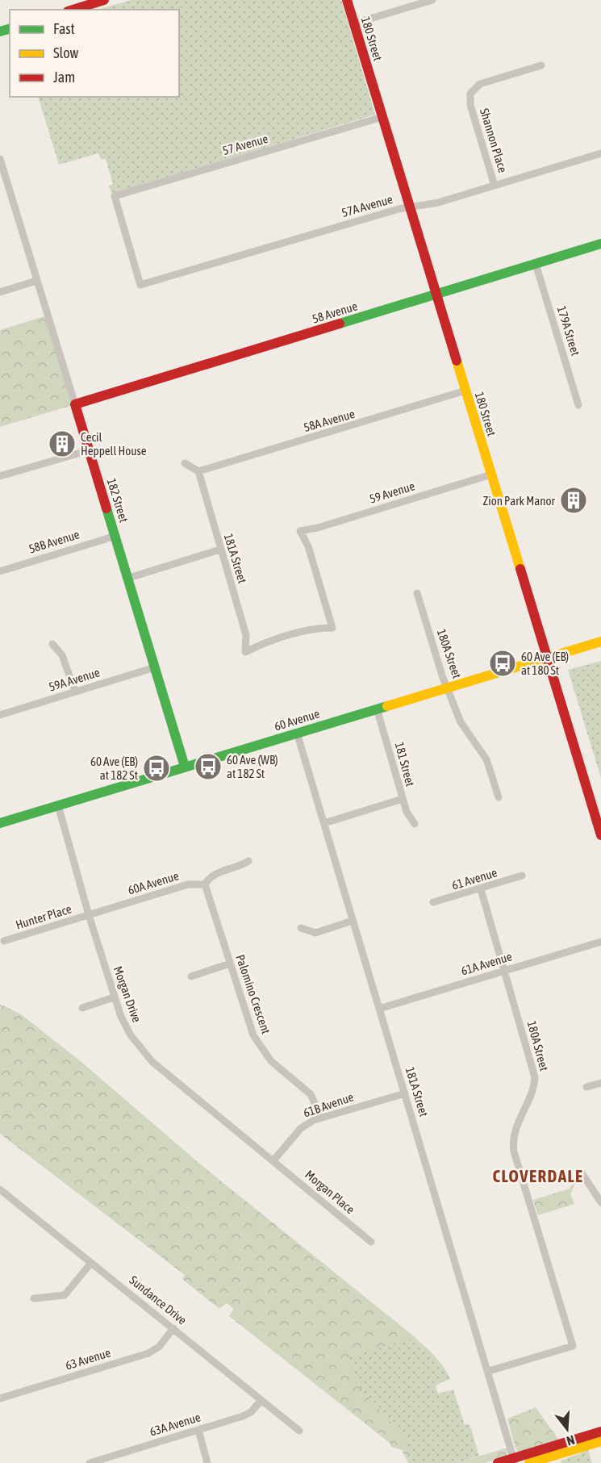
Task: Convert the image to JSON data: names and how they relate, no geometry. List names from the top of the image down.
{
  "streets": {
    "main road": [
      "180 Street",
      "58 Avenue",
      "182 Street",
      "60 Avenue"
    ],
    "street": [
      "Shannon Place",
      "57 Avenue",
      "57A Avenue",
      "179A Street",
      "58A Avenue",
      "59 Avenue",
      "58B Avenue",
      "181A Street",
      "180A Street",
      "59A Avenue",
      "181 Street",
      "61 Avenue",
      "60A Avenue",
      "Hunter Place",
      "61A Avenue",
      "Morgan Drive",
      "Palomino Crescent",
      "61B Avenue",
      "Morgan Place",
      "Sundance Drive",
      "63 Avenue",
      "63A Avenue"
    ]
  },
  "crossings": [
    ["180 Street", "57 Avenue"],
    ["180 Street", "57A Avenue"],
    ["180 Street", "58 Avenue"],
    ["180 Street", "58A Avenue"],
    ["180 Street", "59 Avenue"],
    ["180 Street", "60 Avenue"],
    ["Shannon Place", "57A Avenue"],
    ["57 Avenue", "57A Avenue"],
    ["58 Avenue", "179A Street"],
    ["58 Avenue", "182 Street"],
    ["58A Avenue", "181A Street"],
    ["59 Avenue", "181A Street"],
    ["182 Street", "58B Avenue"],
    ["182 Street", "59A Avenue"],
    ["182 Street", "60 Avenue"],
    ["181A Street", "180A Street"],
    ["181A Street", "60 Avenue"],
    ["181A Street", "61A Avenue"],
    ["181A Street", "61B Avenue"],
    ["180A Street", "60 Avenue"],
    ["180A Street", "61 Avenue"],
    ["180A Street", "61A Avenue"],
    ["60 Avenue", "181 Street"],
    ["60 Avenue", "Morgan Drive"],
    ["60A Avenue", "Hunter Place"],
    ["60A Avenue", "Morgan Drive"],
    ["60A Avenue", "Palomino Crescent"],
    ["Hunter Place", "Morgan Drive"],
    ["Morgan Drive", "61B Avenue"],
    ["Morgan Drive", "Morgan Place"],
    ["Palomino Crescent", "61B Avenue"],
    ["61B Avenue", "Morgan Place"],
    ["Sundance Drive", "63 Avenue"],
    ["Sundance Drive", "63A Avenue"]
  ],
  "districts": ["CLOVERDALE"],
  "places": {
    "building": ["Cecil Heppell House", "Zion Park Manor"],
    "bus stop": ["60 Ave (EB) at 180 St", "60 Ave (WB) at 182 St", "60 Ave (EB) at 182 St"]
  },
  "legend": ["Fast", "Slow", "Jam"],
  "north": "bottom"
}
